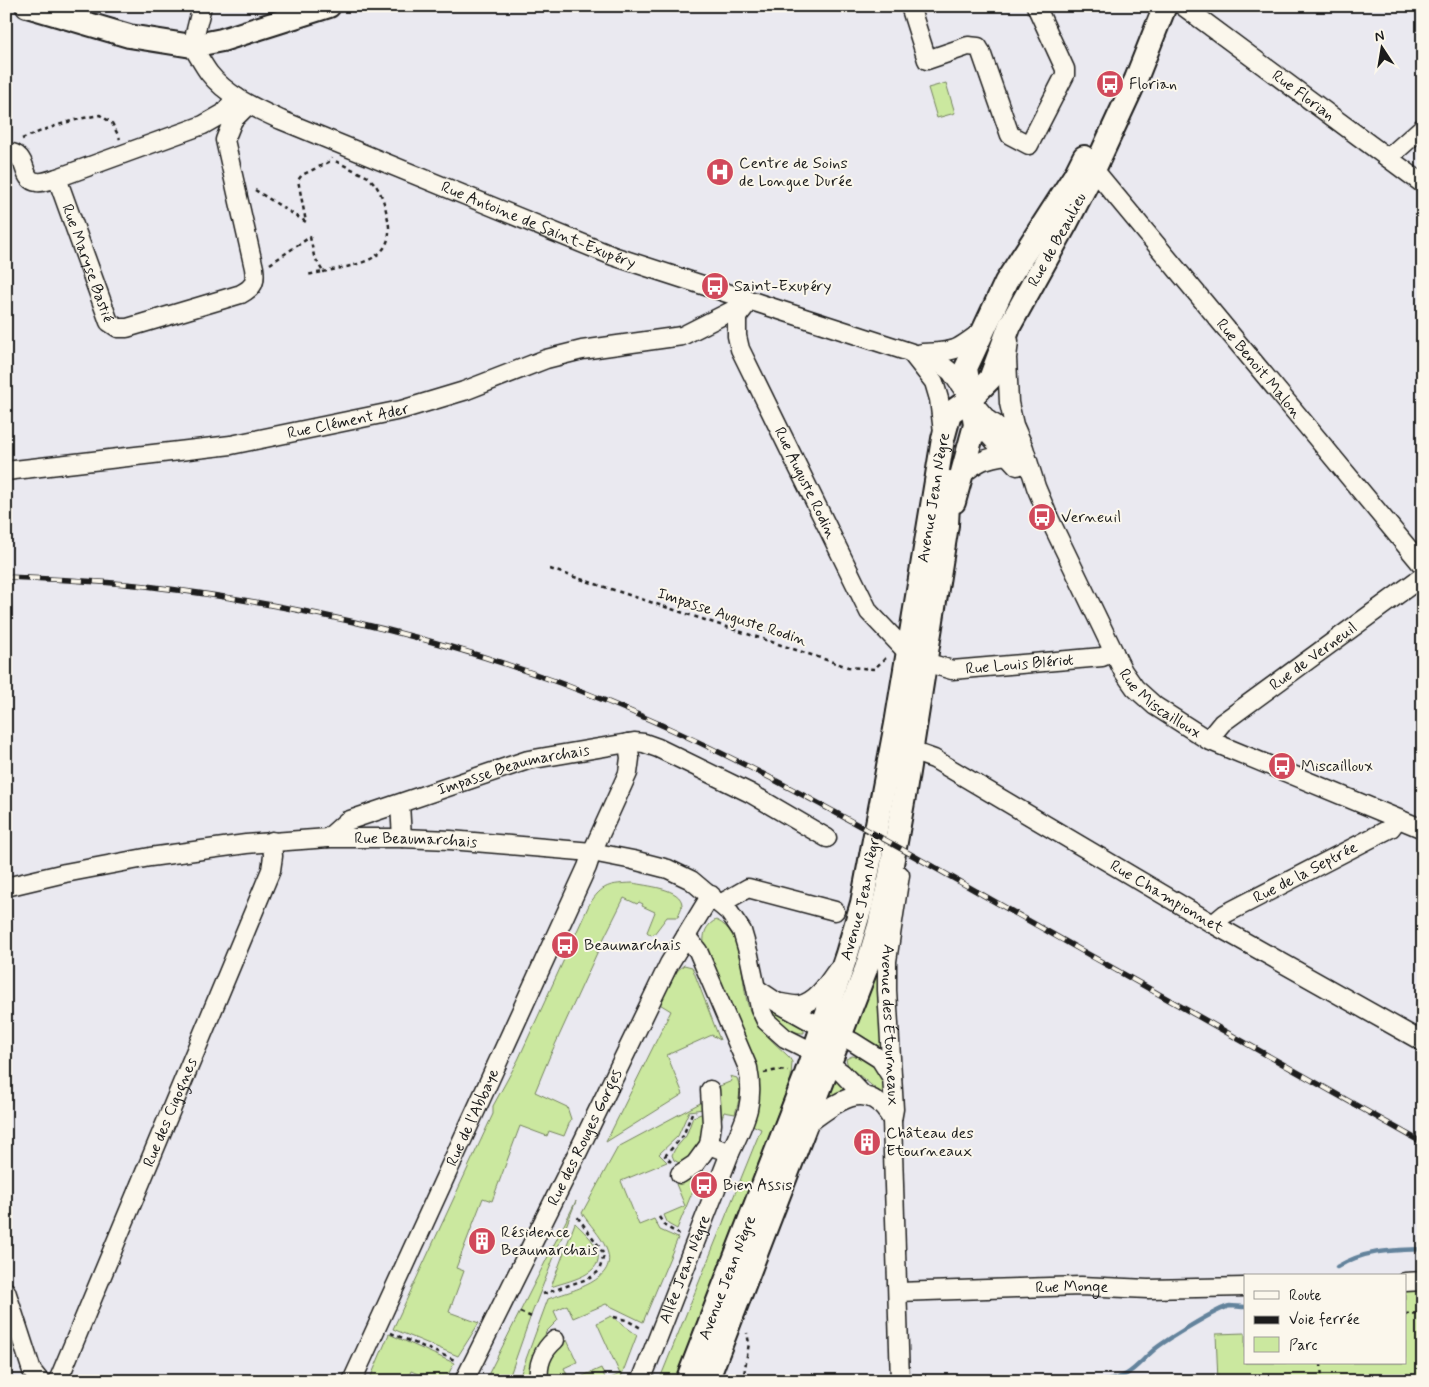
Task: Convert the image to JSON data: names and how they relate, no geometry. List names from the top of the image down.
{
  "streets": {
    "main road": ["Rue de Beaulieu", "Avenue Jean Nègre"],
    "street": [
      "Rue Florian",
      "Rue Antoine de Saint-Exupéry",
      "Rue Maryse Bastié",
      "Rue Benoit Malon",
      "Rue Clément Ader",
      "Rue Auguste Rodin",
      "Rue de Verneuil",
      "Rue Louis Blériot",
      "Rue Miscailloux",
      "Impasse Beaumarchais",
      "Rue Beaumarchais",
      "Rue de la Septrée",
      "Rue Championnet",
      "Avenue des Étourneaux",
      "Rue des Cigognes",
      "Rue de l'Abbaye",
      "Rue des Rouges Gorges",
      "Allée Jean Nègre",
      "Rue Monge"
    ],
    "path": ["Impasse Auguste Rodin"]
  },
  "crossings": [
    ["Rue Antoine de Saint-Exupéry", "Rue de Beaulieu"],
    ["Rue Antoine de Saint-Exupéry", "Rue Clément Ader"],
    ["Rue Antoine de Saint-Exupéry", "Rue Auguste Rodin"],
    ["Rue Antoine de Saint-Exupéry", "Avenue Jean Nègre"],
    ["Rue de Beaulieu", "Rue Benoit Malon"],
    ["Rue de Beaulieu", "Avenue Jean Nègre"],
    ["Rue Clément Ader", "Rue Auguste Rodin"],
    ["Rue Auguste Rodin", "Avenue Jean Nègre"],
    ["Rue Auguste Rodin", "Impasse Auguste Rodin"],
    ["Rue Auguste Rodin", "Rue Louis Blériot"],
    ["Avenue Jean Nègre", "Impasse Auguste Rodin"],
    ["Avenue Jean Nègre", "Rue Louis Blériot"],
    ["Avenue Jean Nègre", "Rue Beaumarchais"],
    ["Avenue Jean Nègre", "Rue Championnet"],
    ["Avenue Jean Nègre", "Avenue des Étourneaux"],
    ["Impasse Auguste Rodin", "Rue Louis Blériot"],
    ["Rue de Verneuil", "Rue Miscailloux"],
    ["Rue Louis Blériot", "Rue Miscailloux"],
    ["Rue Miscailloux", "Rue de la Septrée"],
    ["Impasse Beaumarchais", "Rue Beaumarchais"],
    ["Rue Beaumarchais", "Avenue des Étourneaux"],
    ["Rue Beaumarchais", "Rue des Cigognes"],
    ["Rue Beaumarchais", "Rue de l'Abbaye"],
    ["Rue Beaumarchais", "Rue des Rouges Gorges"],
    ["Rue de la Septrée", "Rue Championnet"],
    ["Avenue des Étourneaux", "Rue Monge"],
    ["Rue des Rouges Gorges", "Allée Jean Nègre"]
  ],
  "places": {
    "bus stop": [
      "Florian",
      "Saint-Exupéry",
      "Verneuil",
      "Miscailloux",
      "Beaumarchais",
      "Bien Assis"
    ],
    "hospital": ["Centre de Soins de Longue Durée"],
    "building": ["Château des Etourneaux", "Résidence Beaumarchais"]
  },
  "legend": ["Route", "Voie ferrée", "Parc"],
  "north": "top"
}
